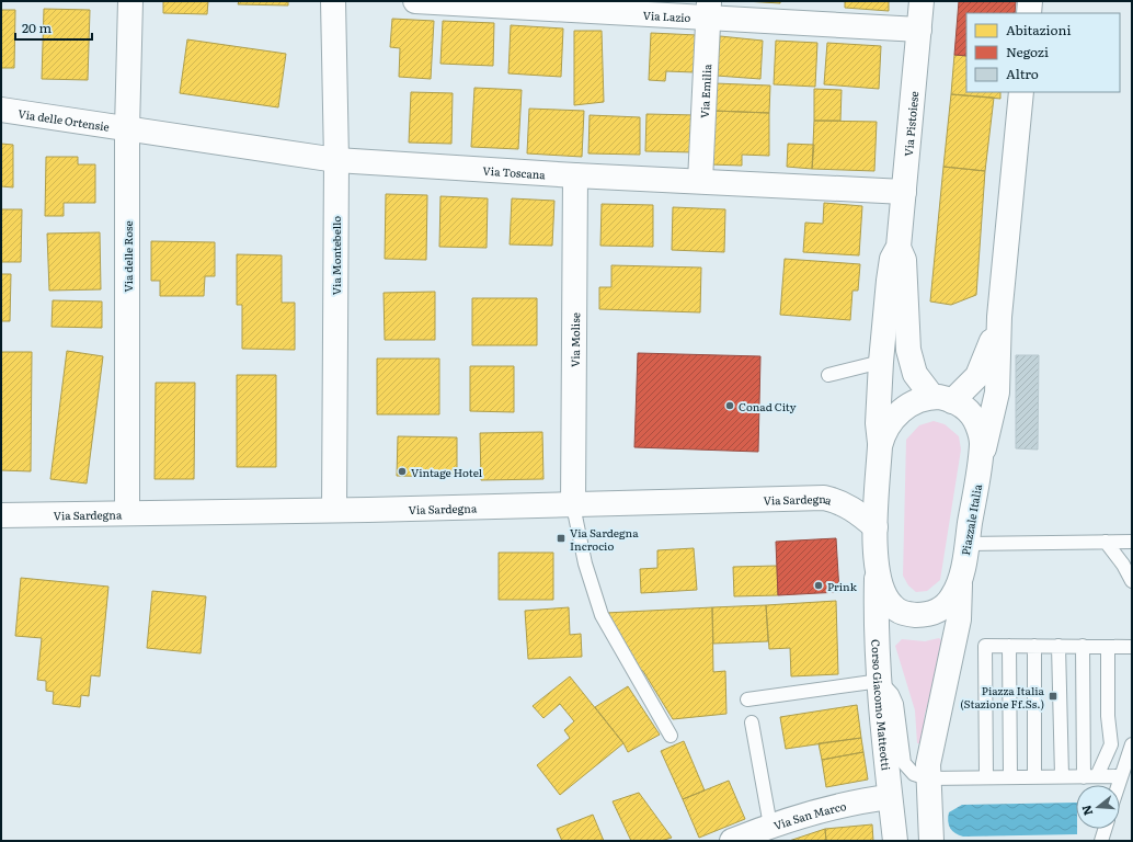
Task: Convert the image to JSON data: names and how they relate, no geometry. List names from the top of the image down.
{
  "streets": {
    "main road": [
      "Via Lazio",
      "Via Emilia",
      "Via delle Ortensie",
      "Via Pistoiese",
      "Via Toscana",
      "Via Montebello",
      "Via delle Rose",
      "Via Molise",
      "Via Sardegna",
      "Piazzale Italia",
      "Corso Giacomo Matteotti",
      "Via San Marco"
    ]
  },
  "crossings": [
    ["Via Lazio", "Via Emilia"],
    ["Via Lazio", "Via Pistoiese"],
    ["Via Emilia", "Via Toscana"],
    ["Via delle Ortensie", "Via Toscana"],
    ["Via delle Ortensie", "Via delle Rose"],
    ["Via Pistoiese", "Via Toscana"],
    ["Via Pistoiese", "Piazzale Italia"],
    ["Via Toscana", "Via Montebello"],
    ["Via Toscana", "Via delle Rose"],
    ["Via Toscana", "Via Molise"],
    ["Via Montebello", "Via Sardegna"],
    ["Via delle Rose", "Via Sardegna"],
    ["Via Molise", "Via Sardegna"],
    ["Via Sardegna", "Piazzale Italia"],
    ["Piazzale Italia", "Corso Giacomo Matteotti"],
    ["Corso Giacomo Matteotti", "Via San Marco"]
  ],
  "places": {
    "other": ["Conad City", "Vintage Hotel", "Prink"],
    "transit": ["Via Sardegna Incrocio", "Piazza Italia (Stazione Ff.Ss.)"]
  },
  "legend": ["Abitazioni", "Negozi", "Altro"],
  "scale_bar": "20 m",
  "north": "left"
}
